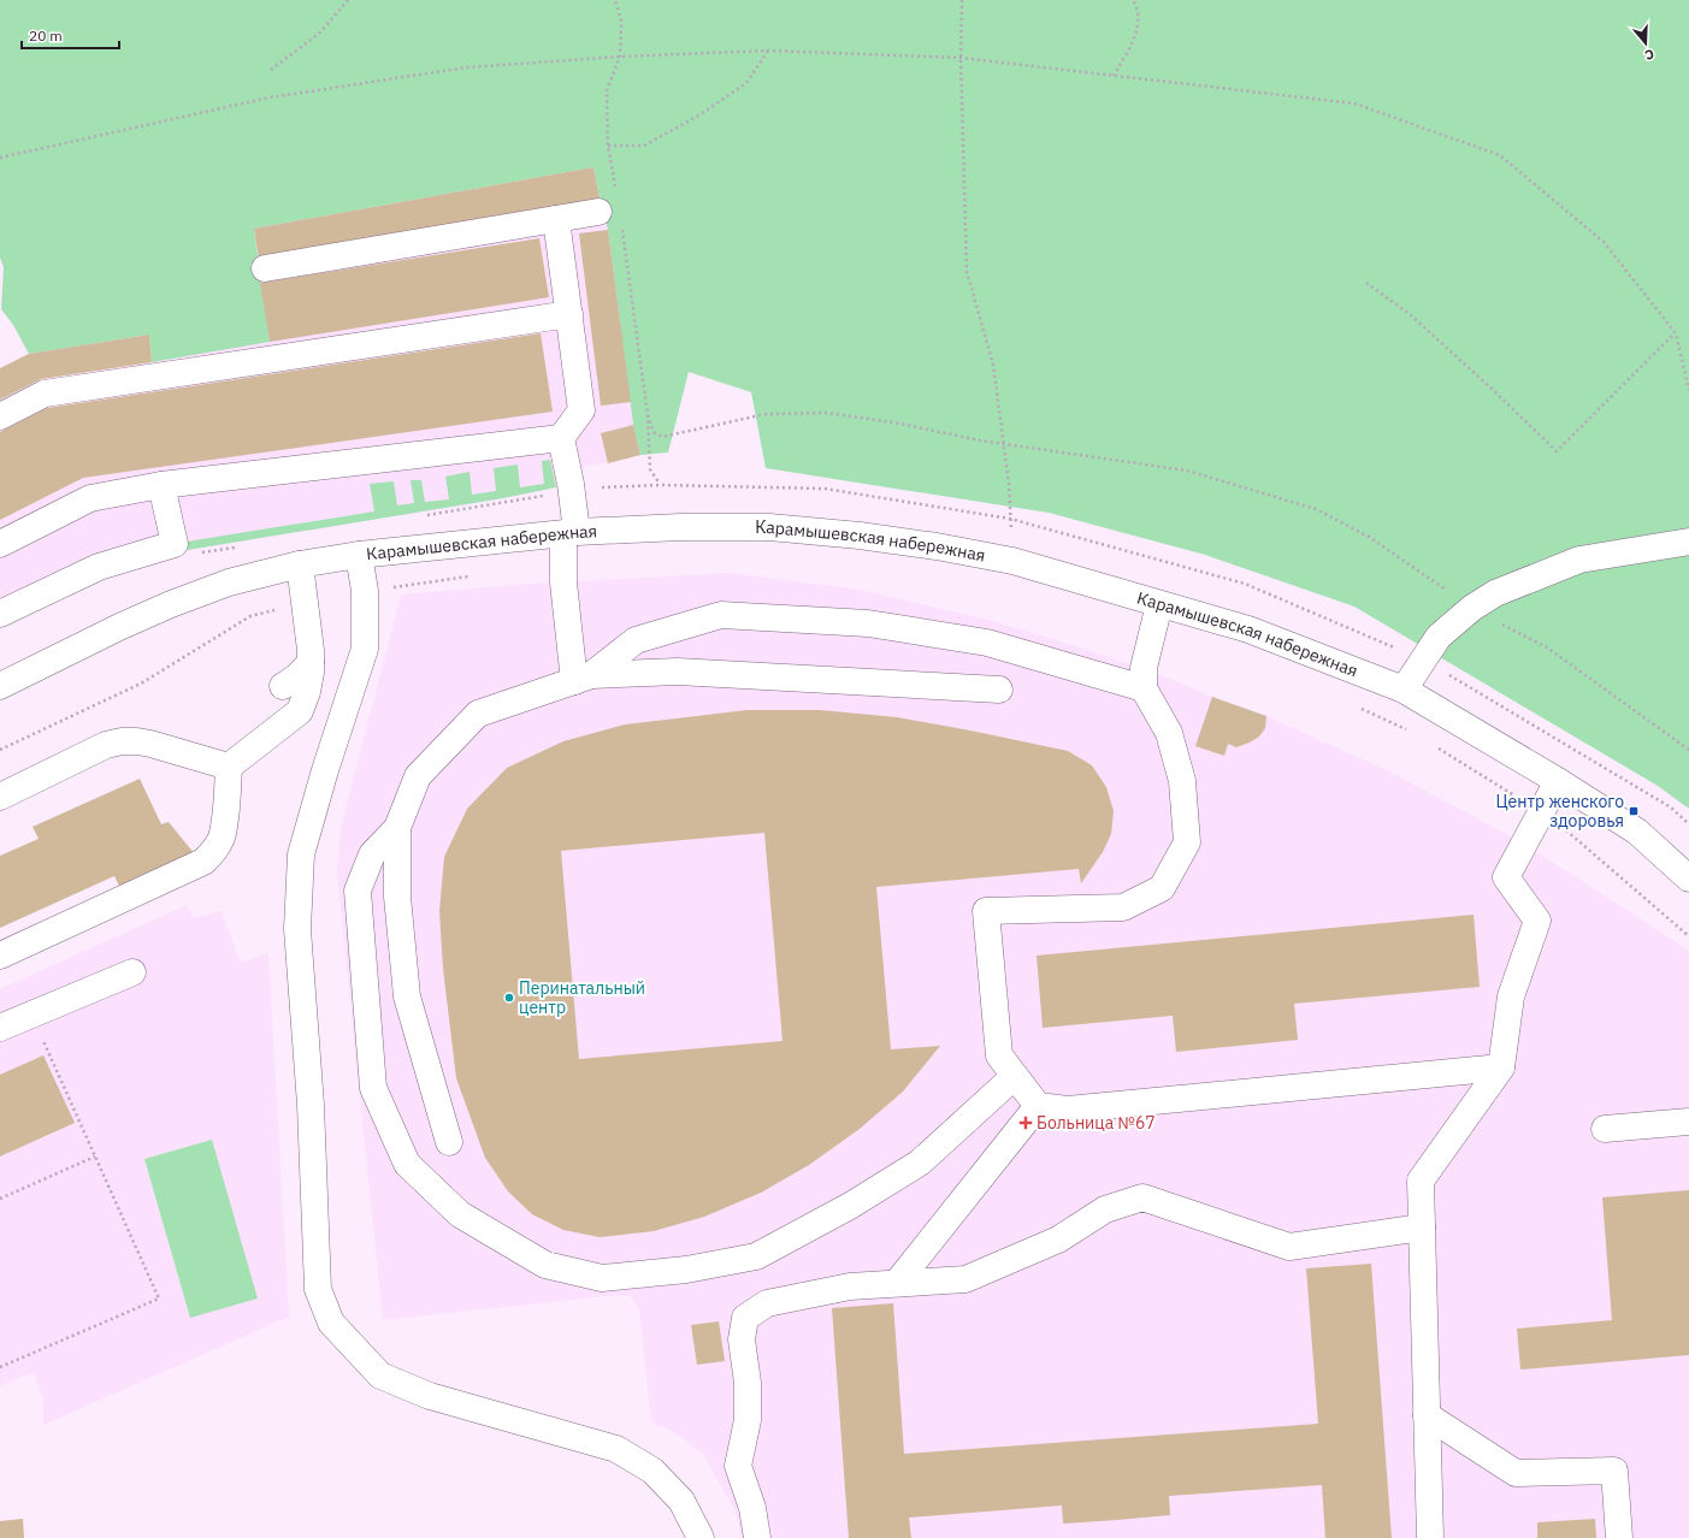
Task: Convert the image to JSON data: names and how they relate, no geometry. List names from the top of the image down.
{
  "streets": {
    "street": ["Карамышевская набережная"]
  },
  "places": {
    "transit": ["Центр женского здоровья"],
    "other": ["Перинатальный центр"],
    "health": ["Больница №67"]
  },
  "scale_bar": "20 m",
  "north": "bottom"
}
